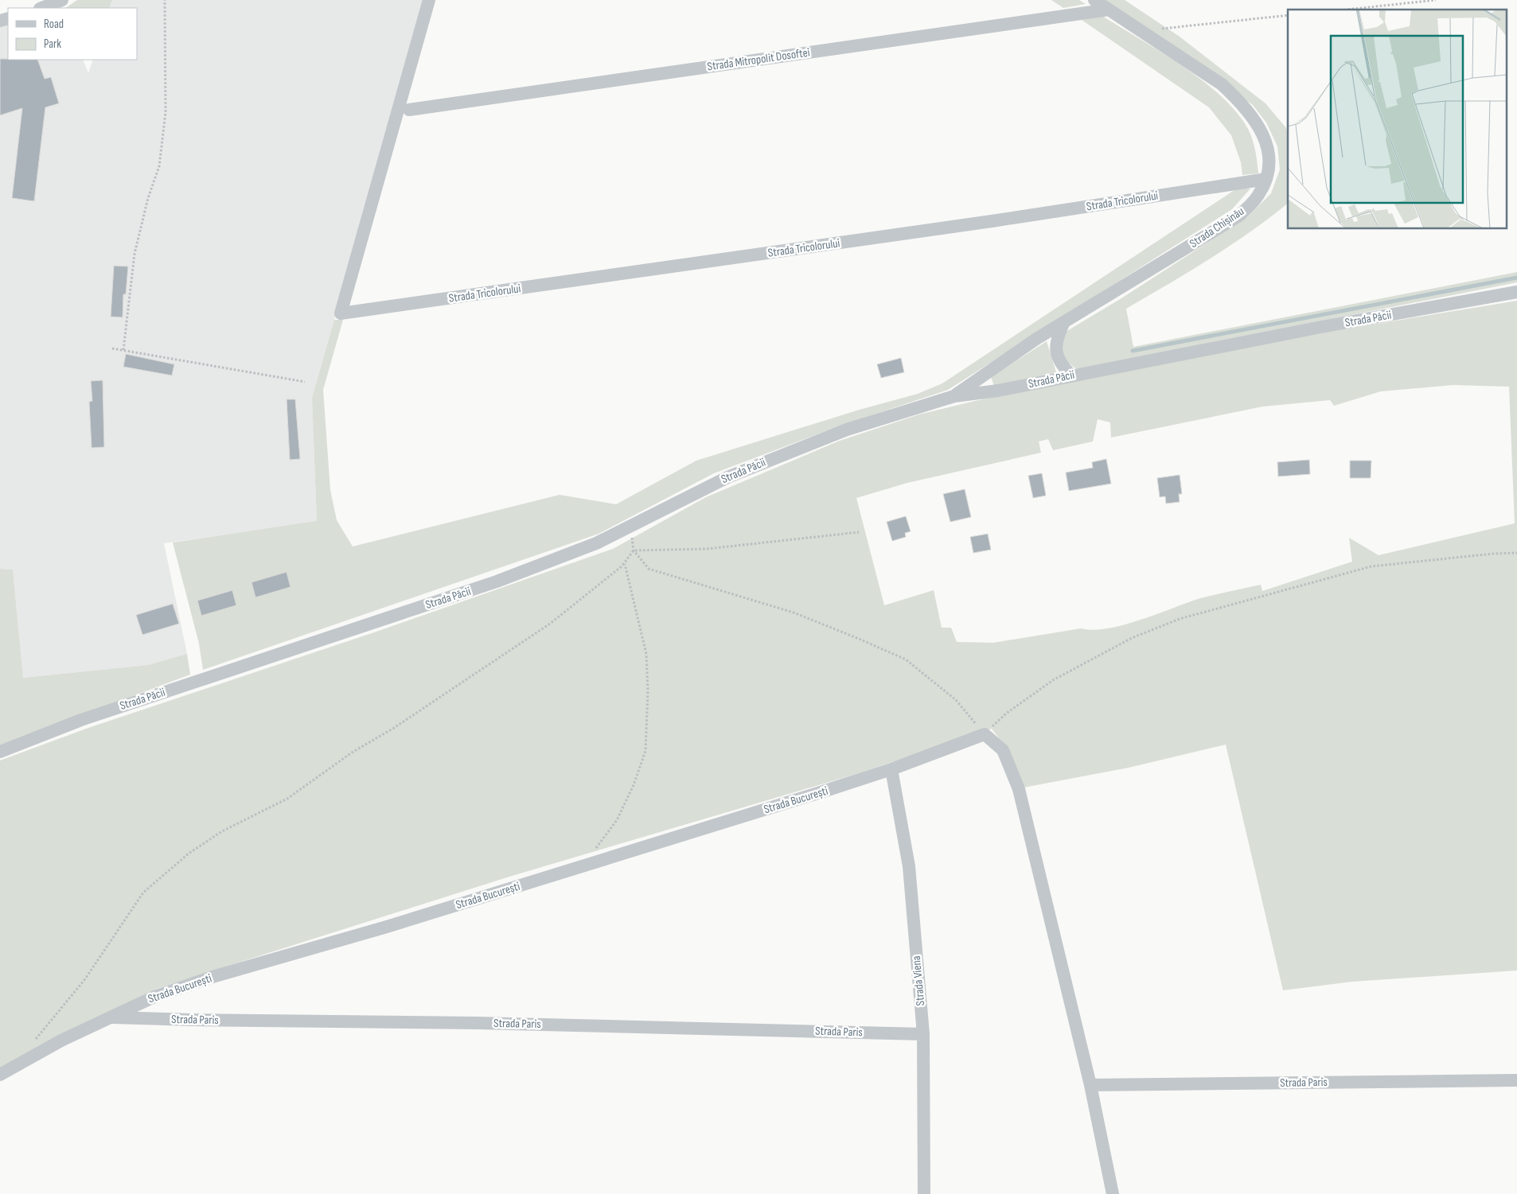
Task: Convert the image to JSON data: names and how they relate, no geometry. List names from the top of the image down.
{
  "streets": {
    "street": [
      "Strada Mitropolit Dosoftei",
      "Strada Tricolorului",
      "Strada Chișinău",
      "Strada Păcii",
      "Strada București",
      "Strada Viena",
      "Strada Paris"
    ]
  },
  "crossings": [
    ["Strada Mitropolit Dosoftei", "Strada Chișinău"],
    ["Strada Tricolorului", "Strada Chișinău"],
    ["Strada Chișinău", "Strada Păcii"],
    ["Strada București", "Strada Viena"],
    ["Strada București", "Strada Paris"],
    ["Strada Viena", "Strada Paris"]
  ],
  "legend": ["Road", "Park"]
}
